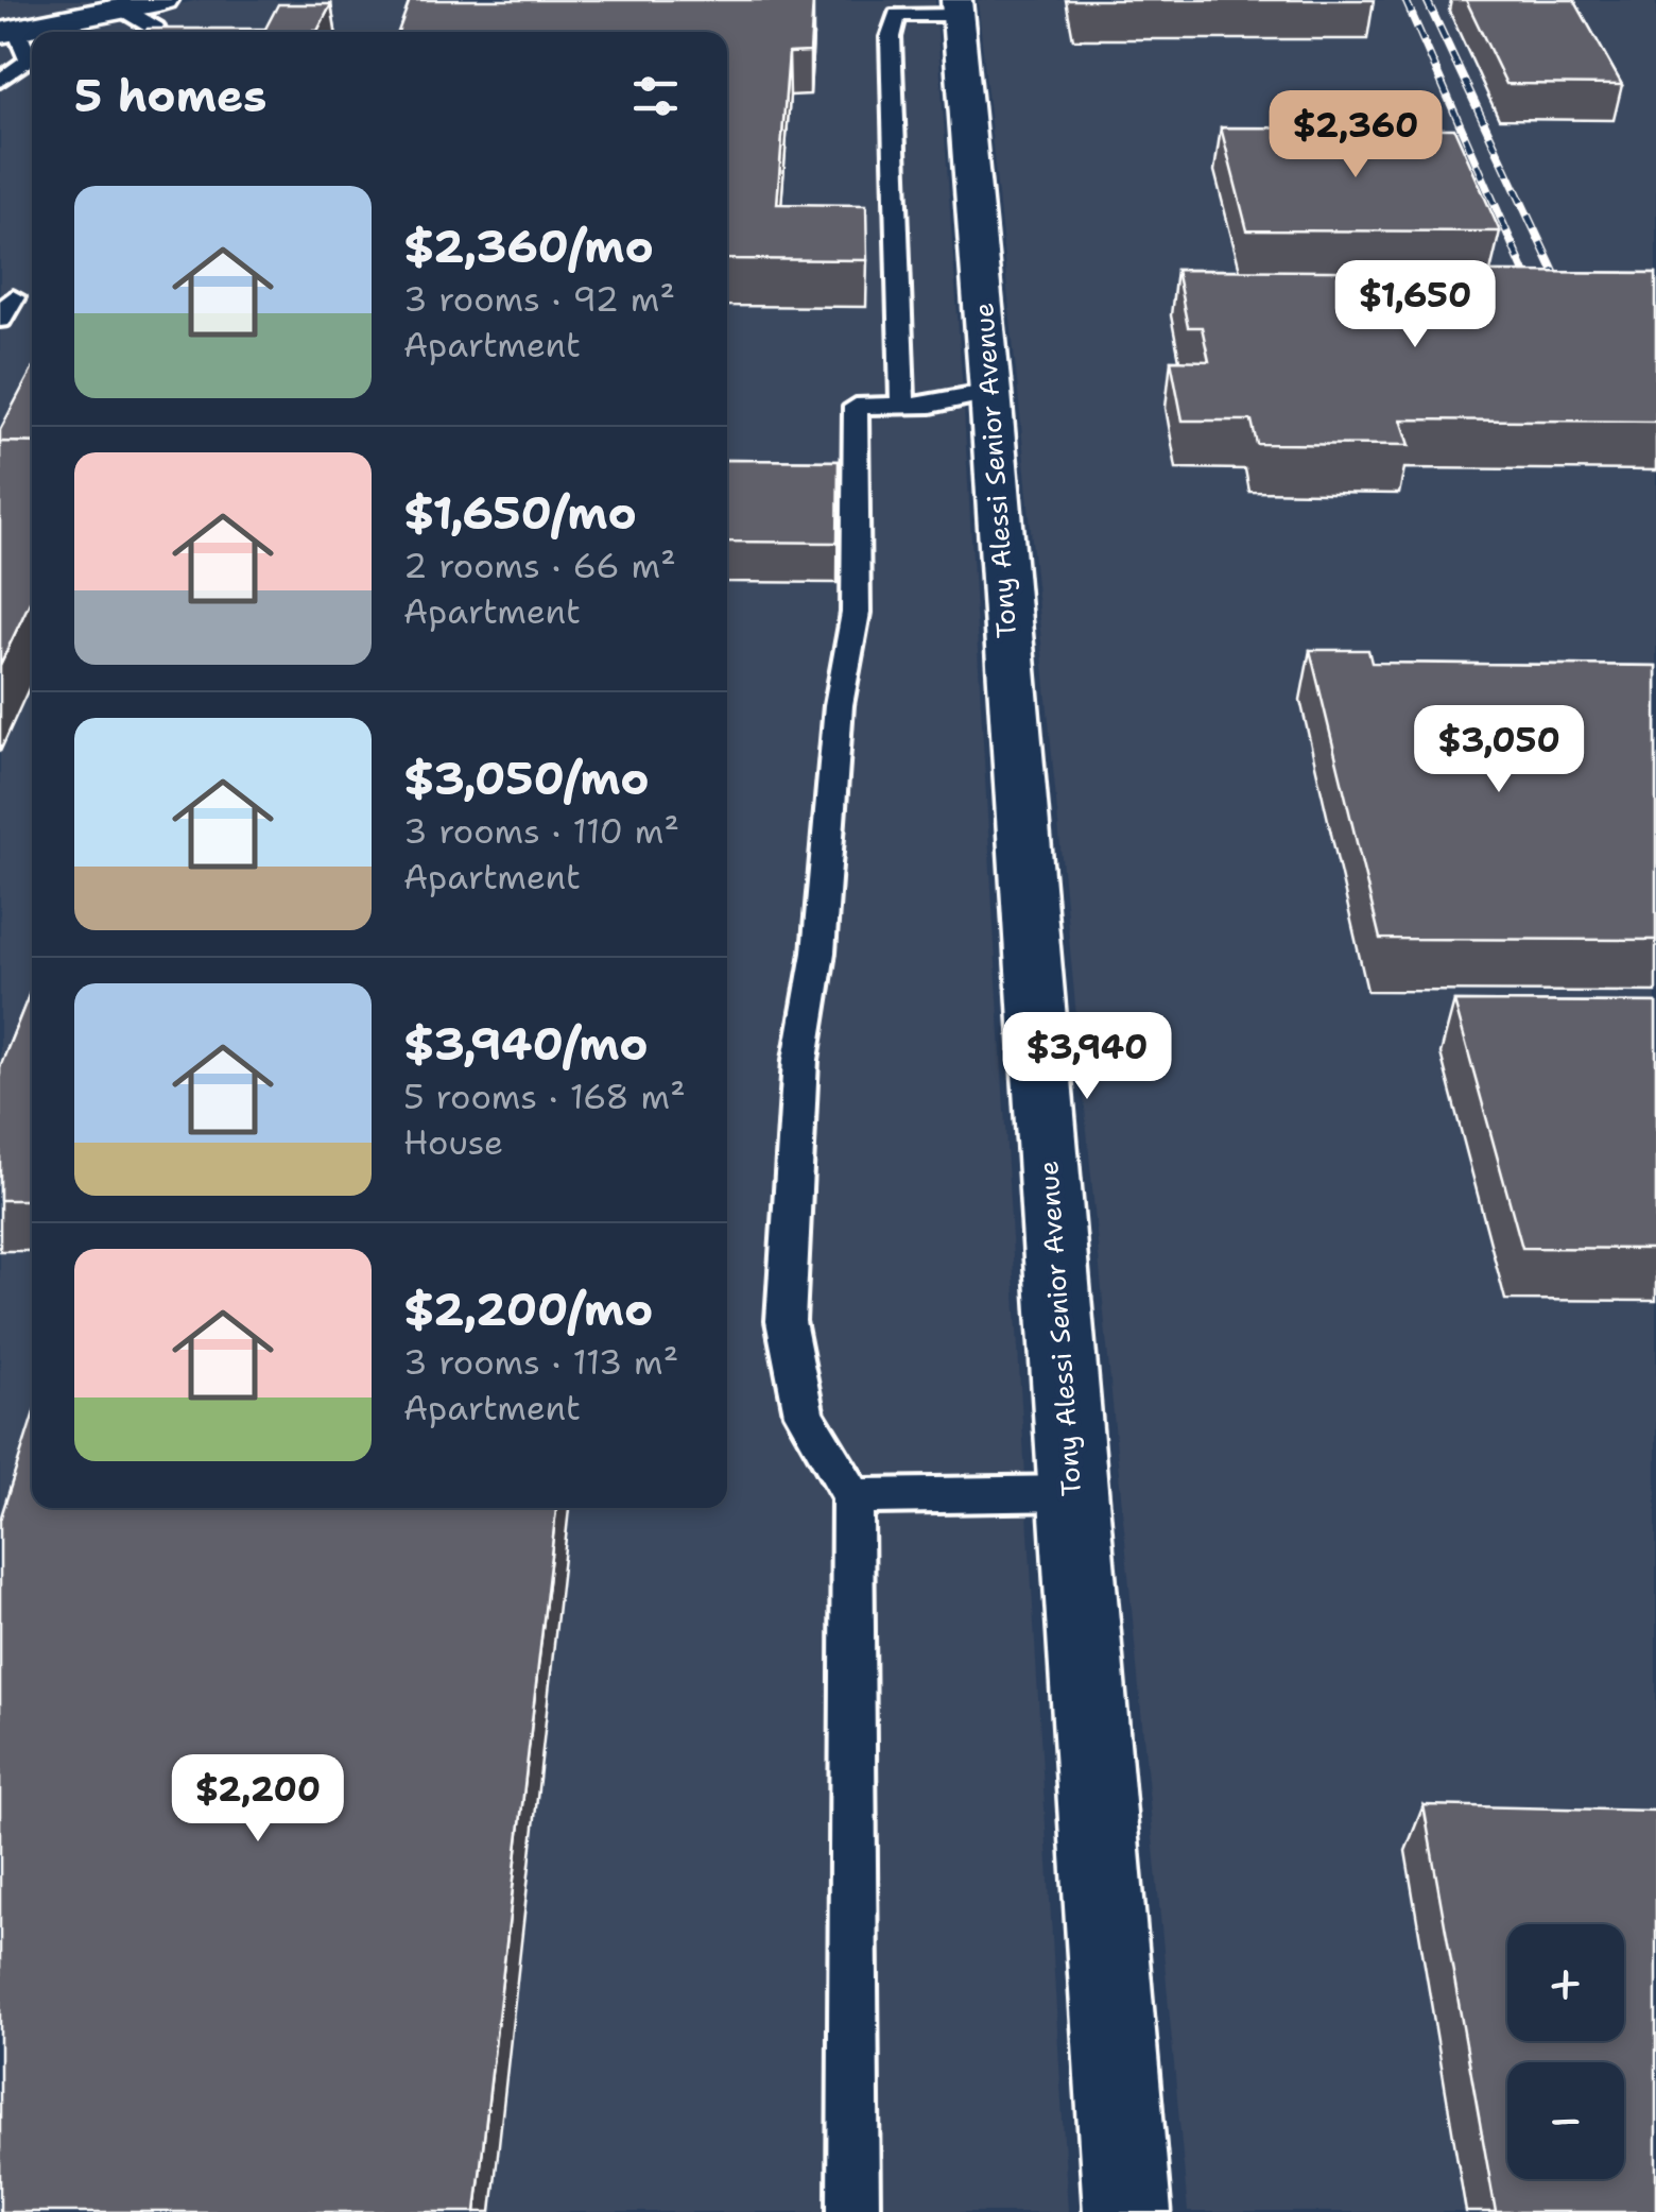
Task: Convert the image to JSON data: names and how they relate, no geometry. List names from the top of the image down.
{
  "streets": {
    "street": ["Tony Alessi Senior Avenue"]
  },
  "page": {
    "heading": "5 homes",
    "price": [
      "$2,360",
      "$1,650",
      "$3,050",
      "$3,940",
      "$2,200"
    ],
    "list": [
      {
        "name": "$2,360/mo",
        "note": "3 rooms · 92 m² · Apartment"
      },
      {
        "name": "$1,650/mo",
        "note": "2 rooms · 66 m² · Apartment"
      },
      {
        "name": "$3,050/mo",
        "note": "3 rooms · 110 m² · Apartment"
      },
      {
        "name": "$3,940/mo",
        "note": "5 rooms · 168 m² · House"
      },
      {
        "name": "$2,200/mo",
        "note": "3 rooms · 113 m² · Apartment"
      }
    ],
    "map_buttons": ["+", "−"]
  }
}
